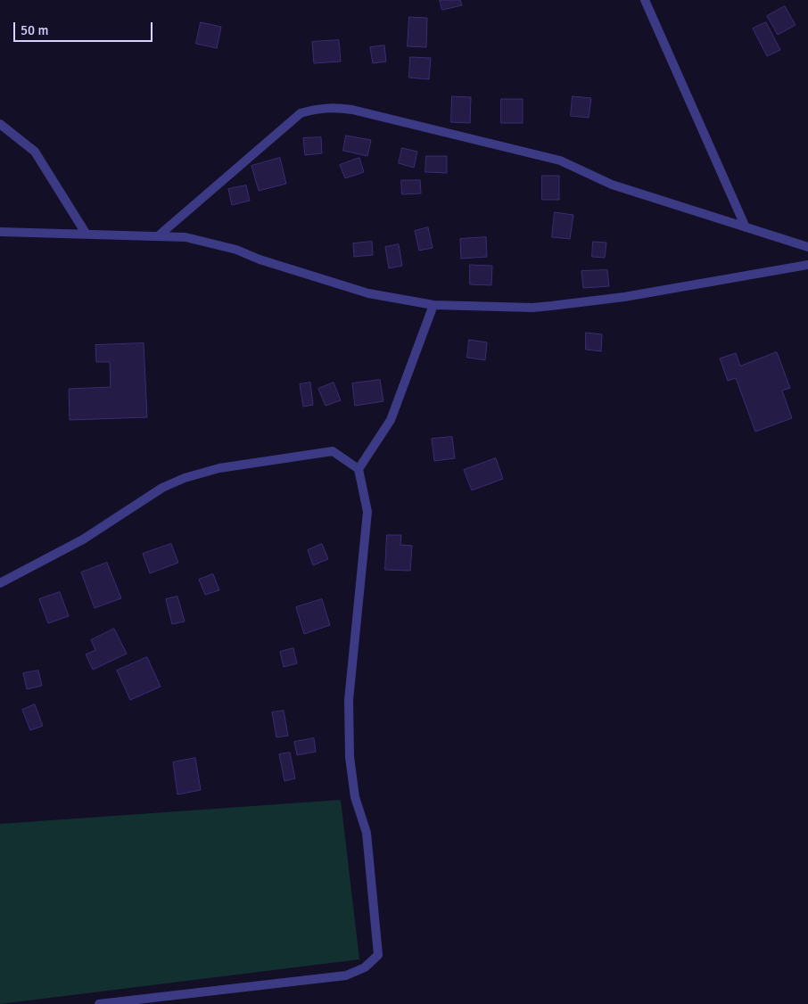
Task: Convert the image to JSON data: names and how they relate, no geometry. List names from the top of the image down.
{
  "scale_bar": "50 m"
}
